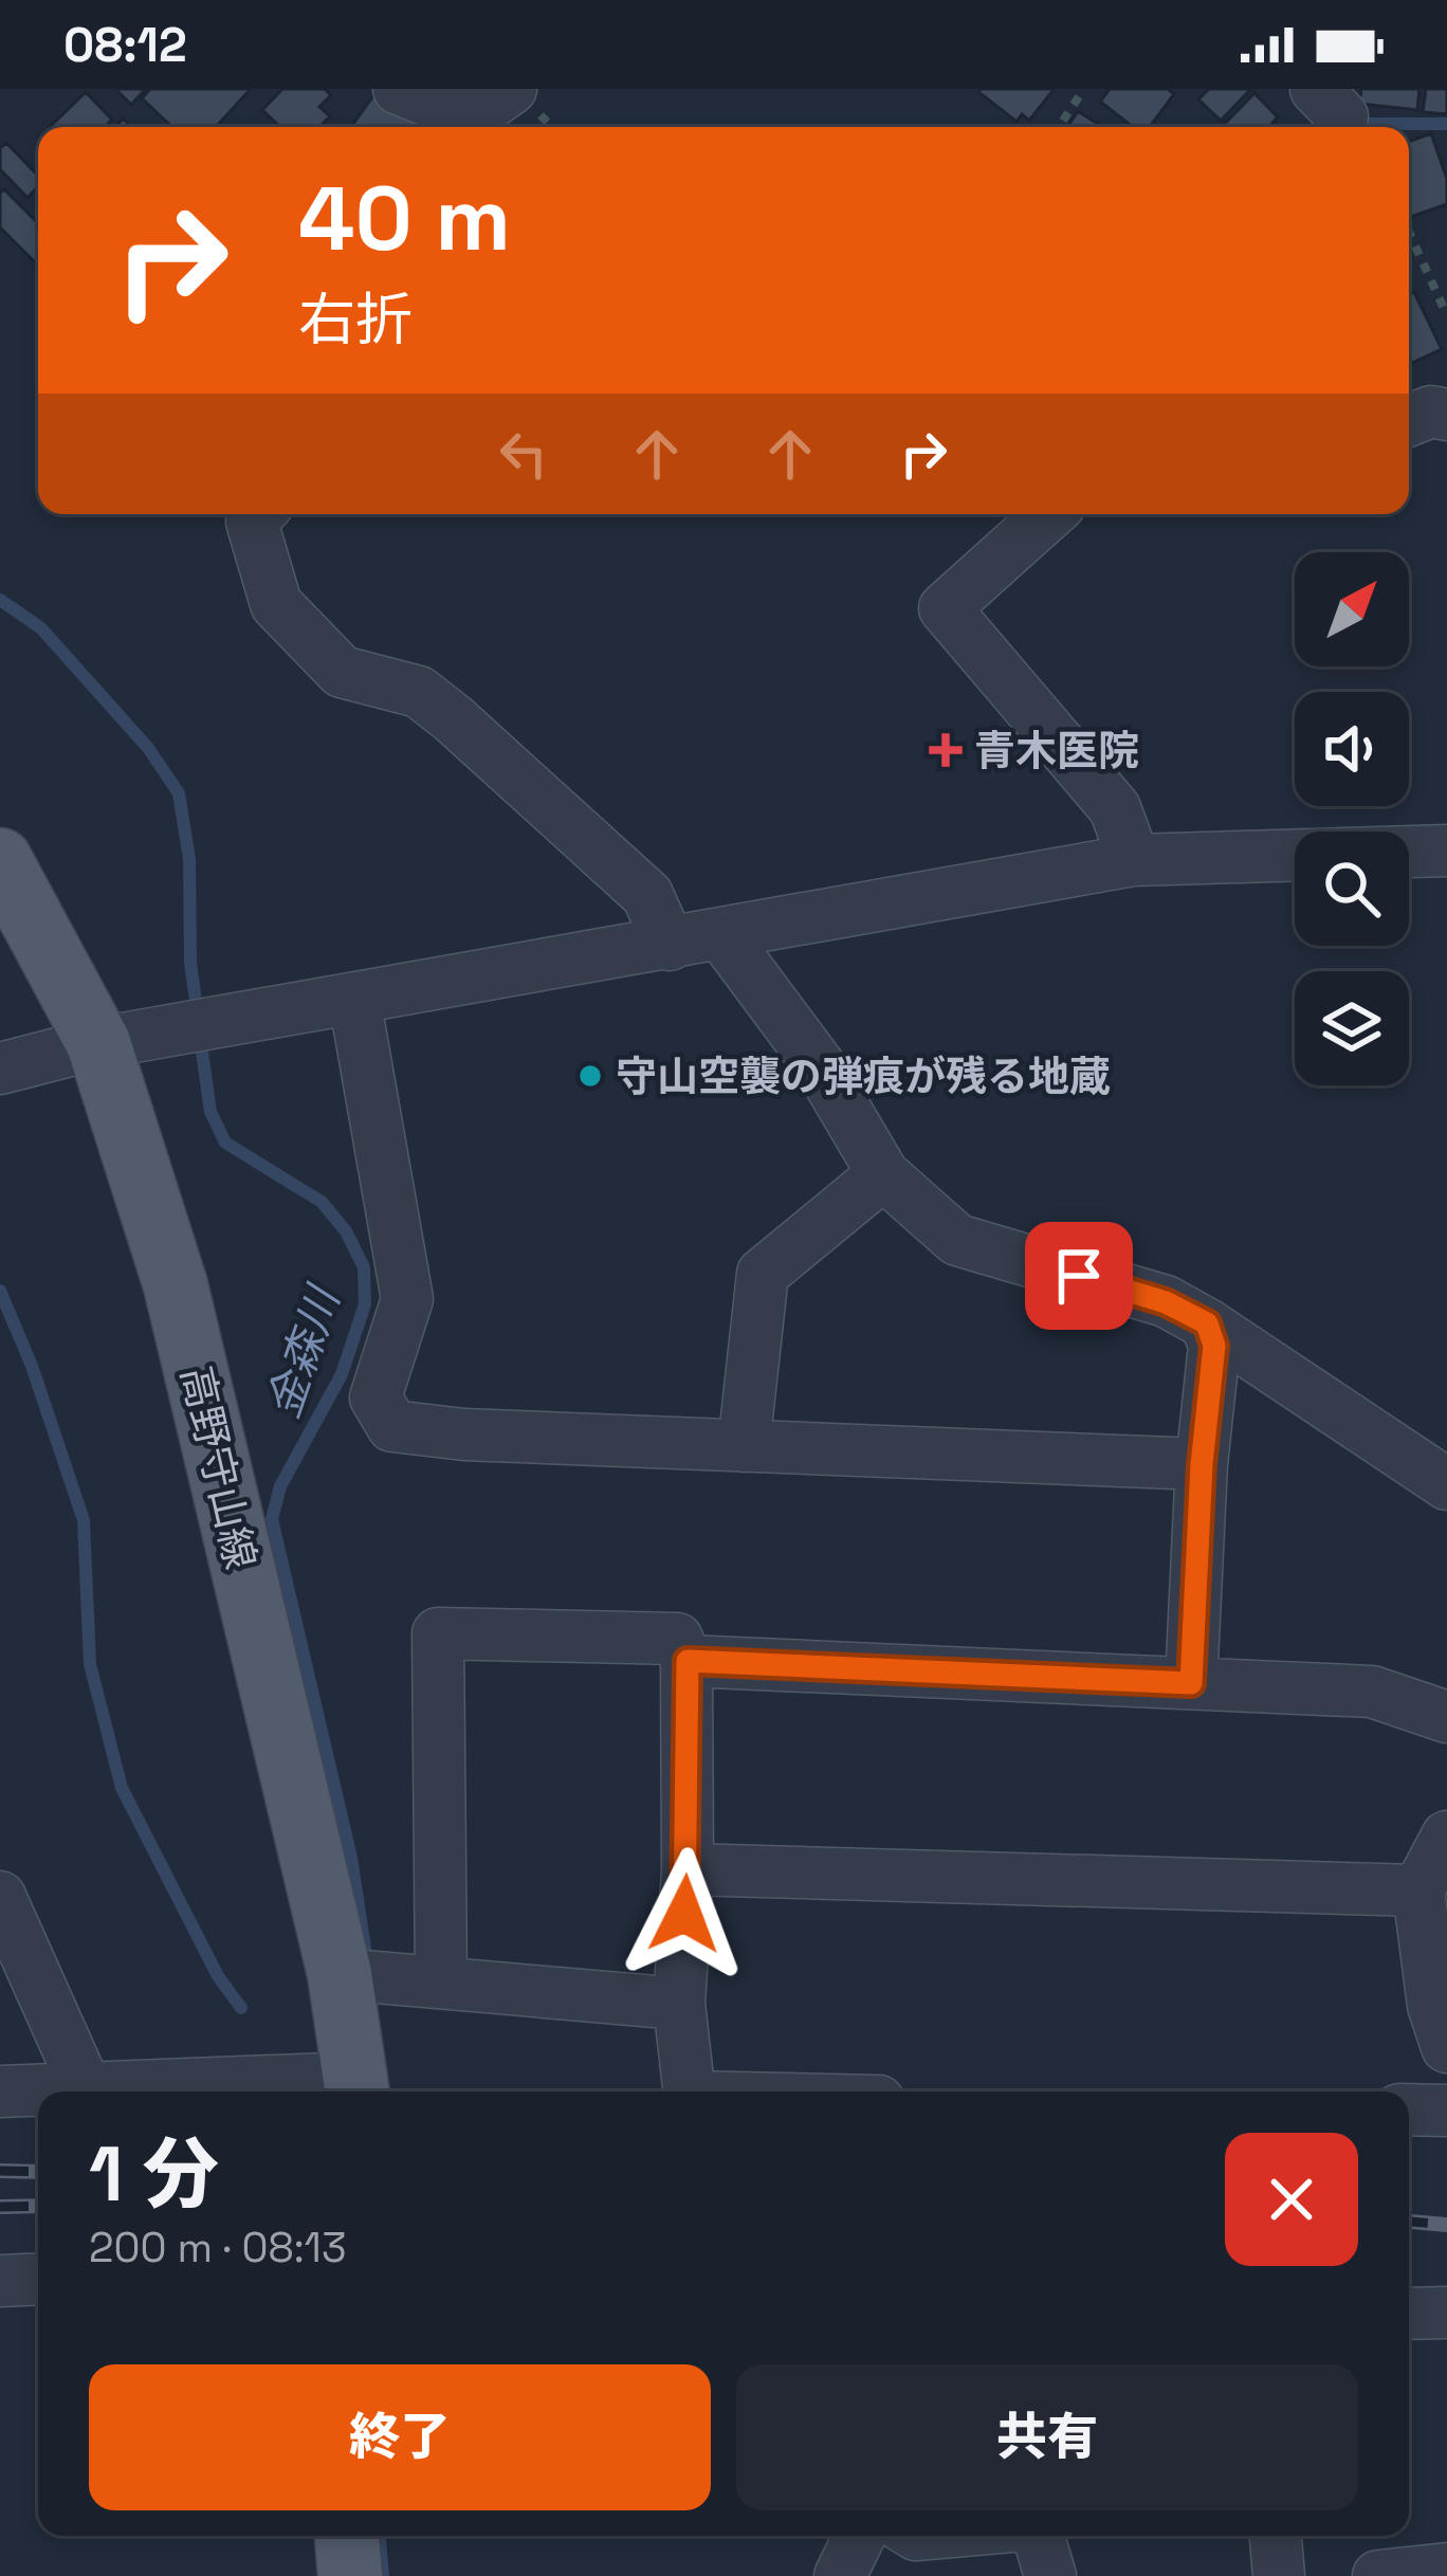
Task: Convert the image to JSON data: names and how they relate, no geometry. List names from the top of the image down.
{
  "streets": {
    "main road": ["高野守山線"]
  },
  "water": ["金森川"],
  "places": {
    "health": ["青木医院"],
    "other": ["守山空襲の弾痕が残る地蔵"]
  },
  "north": "top right",
  "page": {
    "status": "08:12",
    "turn": ["40 m", "右折"],
    "heading": ["1 分", "200 m · 08:13"],
    "buttons": ["終了", "共有"]
  }
}
